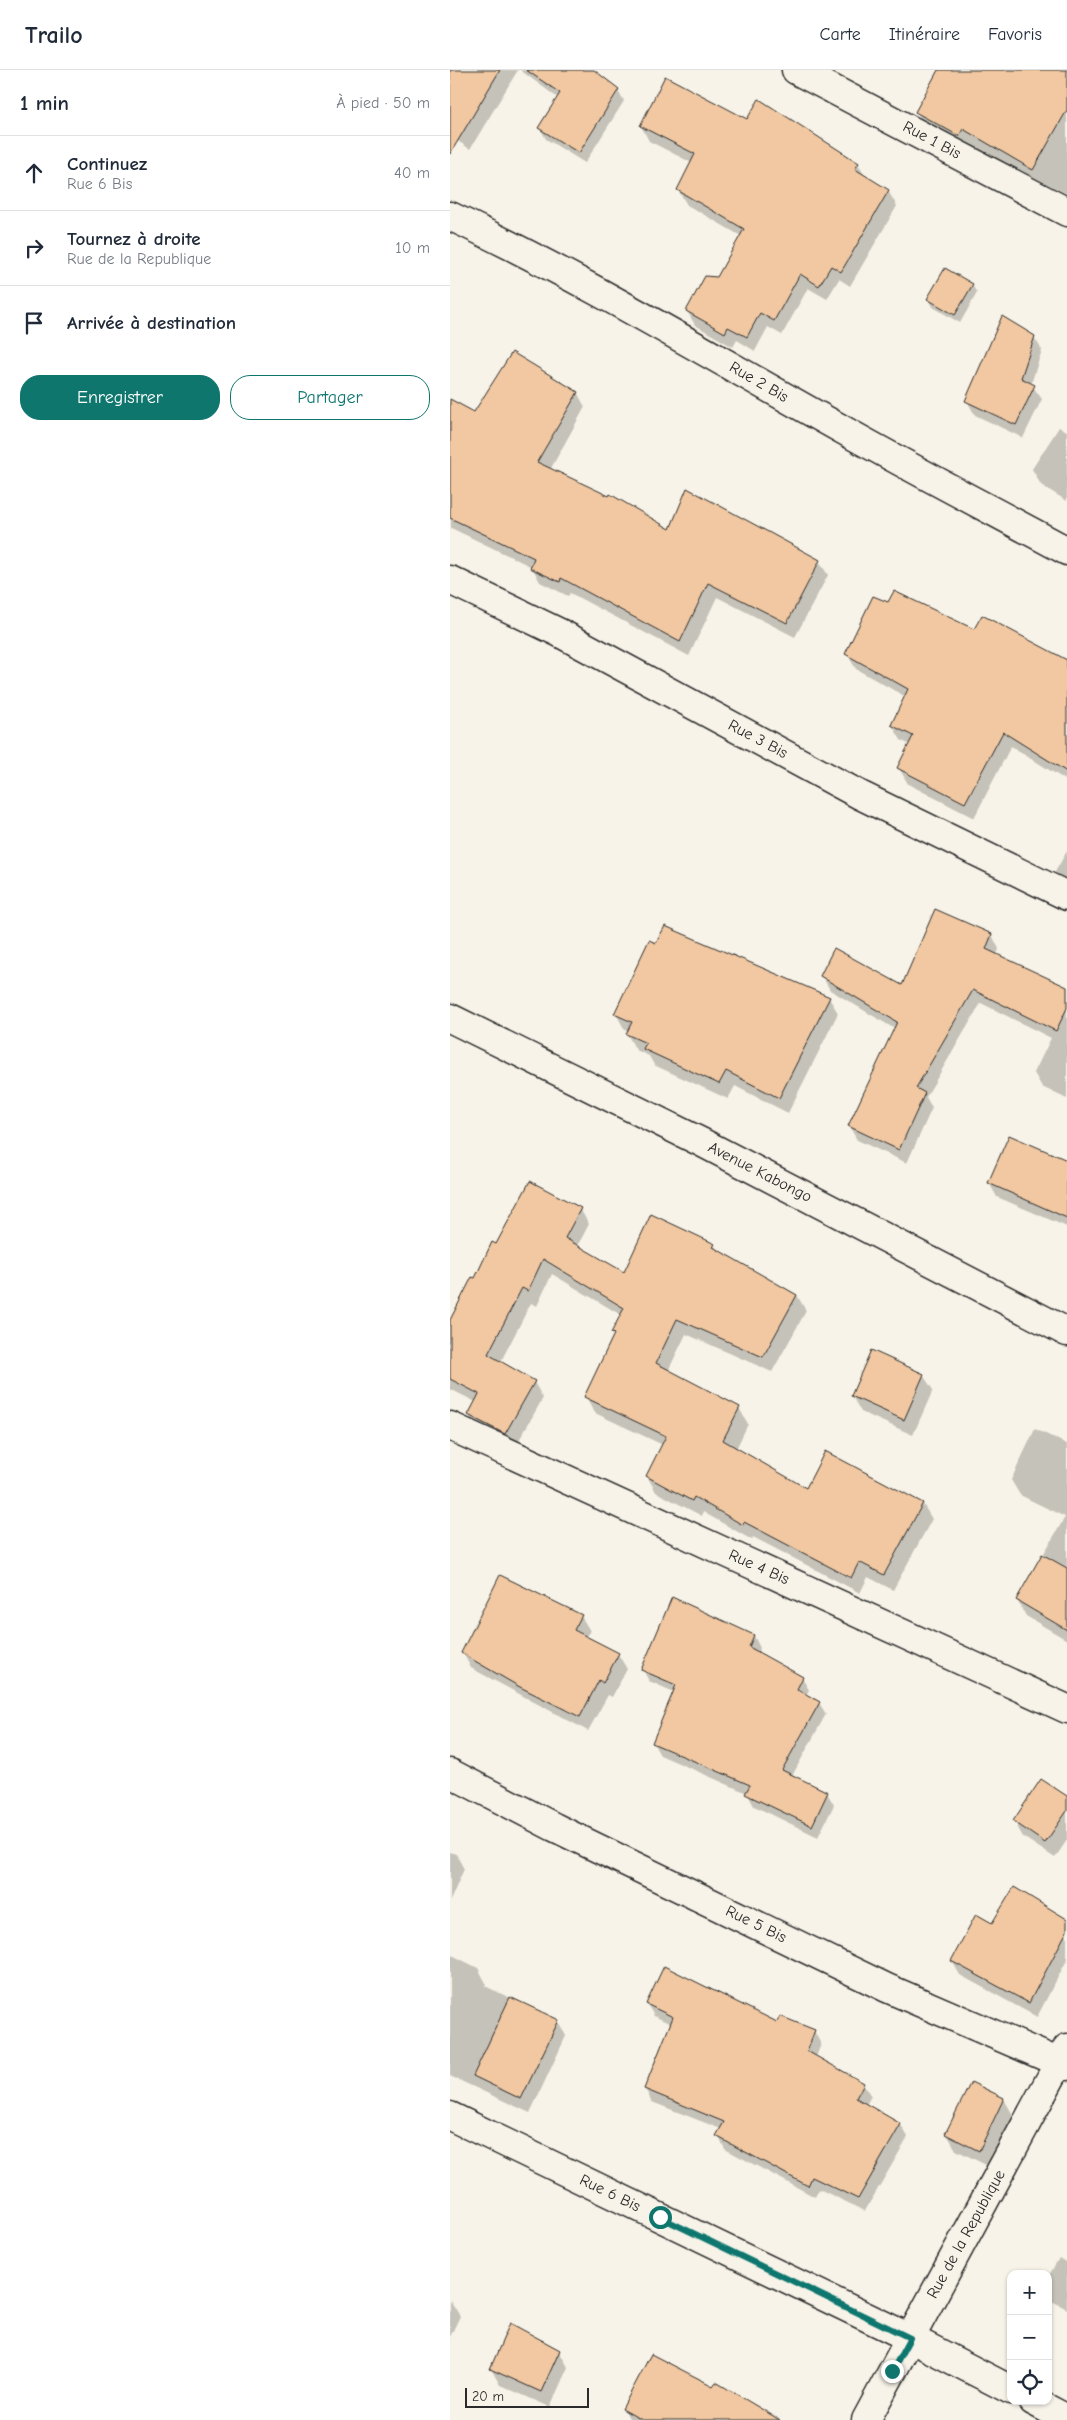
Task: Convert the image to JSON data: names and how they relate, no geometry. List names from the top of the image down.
{
  "streets": {
    "street": [
      "Rue 1 Bis",
      "Rue 2 Bis",
      "Rue 3 Bis",
      "Avenue Kabongo",
      "Rue 4 Bis",
      "Rue 5 Bis",
      "Rue 6 Bis",
      "Rue de la Republique"
    ]
  },
  "crossings": [
    ["Rue 5 Bis", "Rue de la Republique"],
    ["Rue 6 Bis", "Rue de la Republique"]
  ],
  "scale_bar": "20 m",
  "page": {
    "header": "Trailo",
    "nav": ["Carte", "Itinéraire", "Favoris"],
    "heading": ["1 min", "À pied · 50 m"],
    "list": [
      ["Continuez", "Rue 6 Bis", "40 m"],
      ["Tournez à droite", "Rue de la Republique", "10 m"],
      "Arrivée à destination"
    ],
    "buttons": ["Enregistrer", "Partager"],
    "map_buttons": ["+", "−"],
    "scale": "20 m"
  }
}
